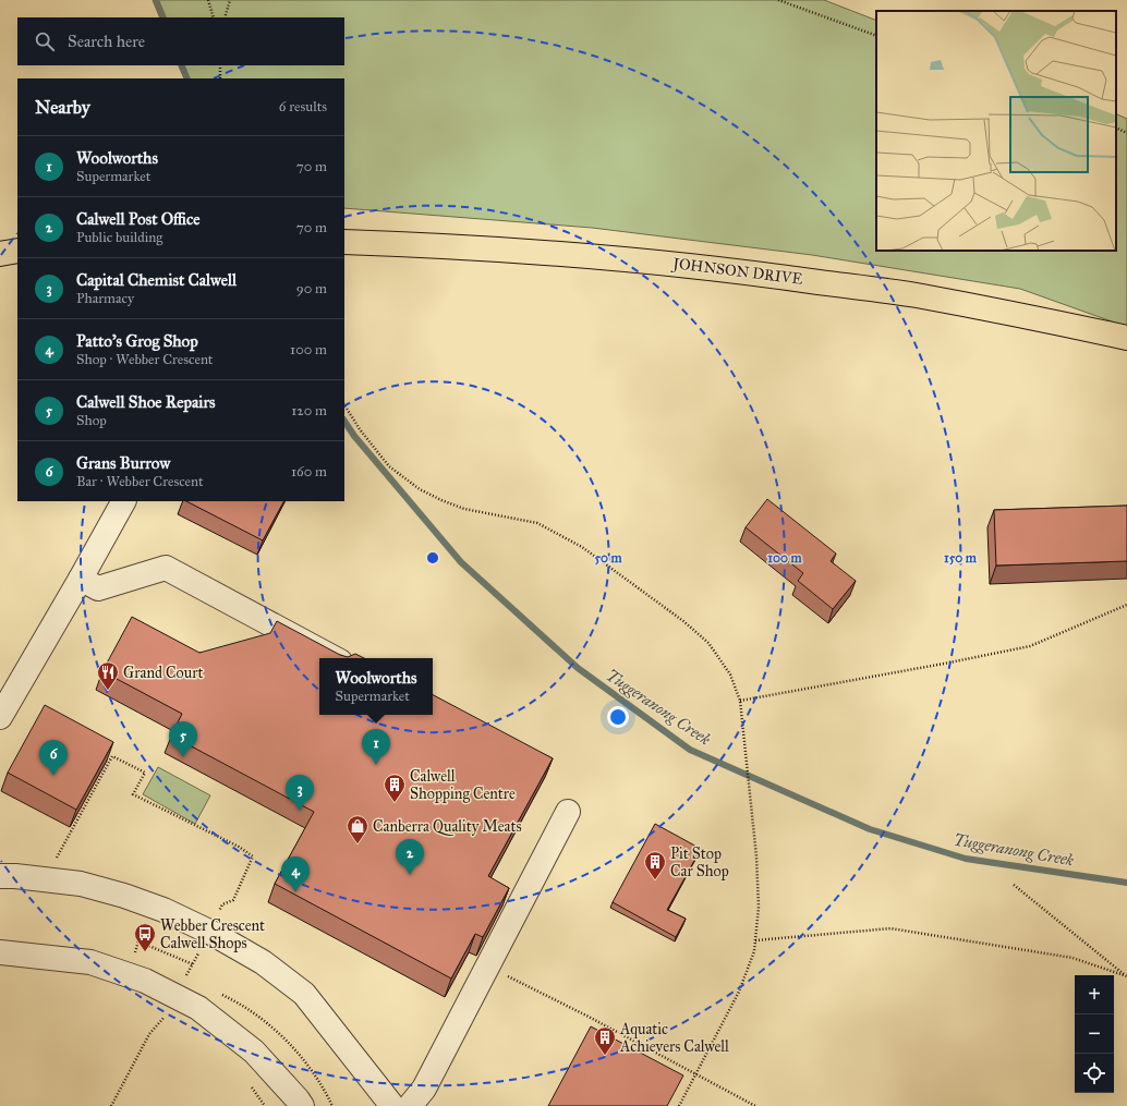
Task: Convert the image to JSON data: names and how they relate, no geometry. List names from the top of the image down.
{
  "streets": {
    "main road": ["JOHNSON DRIVE"]
  },
  "water": ["Tuggeranong Creek"],
  "places": {
    "restaurant": ["Grand Court"],
    "building": ["Calwell Shopping Centre", "Pit Stop Car Shop", "Aquatic Achievers Calwell"],
    "shop": ["Canberra Quality Meats"],
    "bus stop": ["Webber Crescent Calwell Shops"]
  },
  "page": {
    "search": "Search here",
    "heading": ["Nearby", "6 results"],
    "list": [
      {
        "mark": "1",
        "name": "Woolworths",
        "note": "Supermarket",
        "value": "70 m"
      },
      {
        "mark": "2",
        "name": "Calwell Post Office",
        "note": "Public building",
        "value": "70 m"
      },
      {
        "mark": "3",
        "name": "Capital Chemist Calwell",
        "note": "Pharmacy",
        "value": "90 m"
      },
      {
        "mark": "4",
        "name": "Patto's Grog Shop",
        "note": "Shop · Webber Crescent",
        "value": "100 m"
      },
      {
        "mark": "5",
        "name": "Calwell Shoe Repairs",
        "note": "Shop",
        "value": "120 m"
      },
      {
        "mark": "6",
        "name": "Grans Burrow",
        "note": "Bar · Webber Crescent",
        "value": "160 m"
      }
    ],
    "popup": ["Woolworths", "Supermarket"],
    "pins": [
      "5",
      "1",
      "6",
      "3",
      "2",
      "4"
    ],
    "map_buttons": ["+", "−"]
  },
  "rings": ["50 m", "100 m", "150 m"]
}
